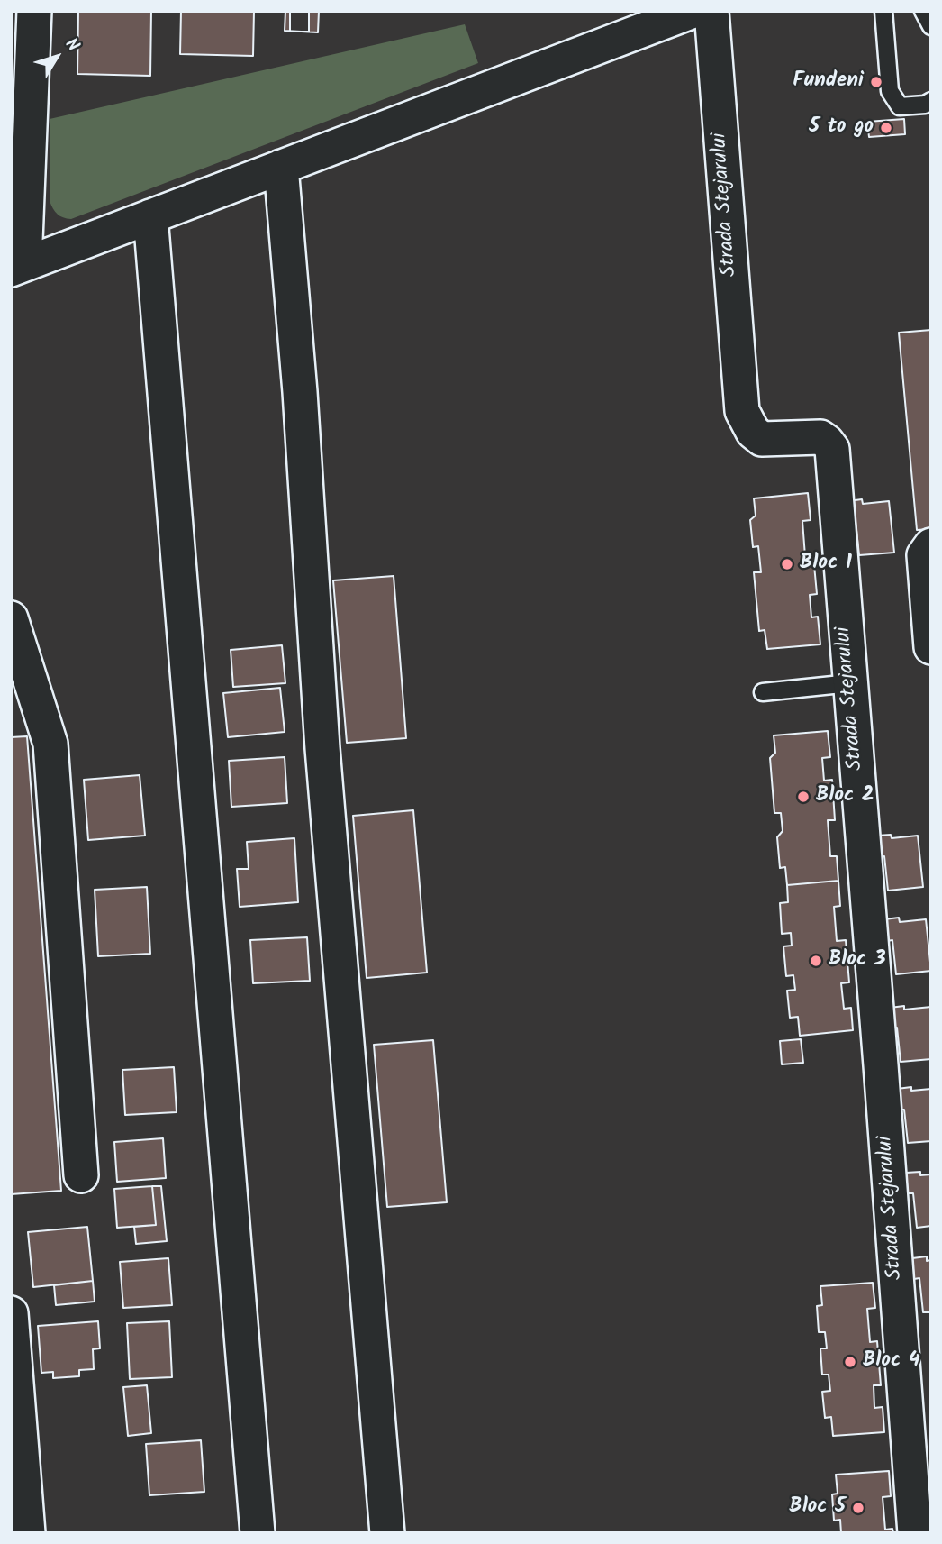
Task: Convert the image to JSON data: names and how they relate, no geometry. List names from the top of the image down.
{
  "streets": {
    "street": ["Strada Stejarului"]
  },
  "places": [
    "Fundeni",
    "5 to go",
    "Bloc 1",
    "Bloc 2",
    "Bloc 3",
    "Bloc 4",
    "Bloc 5"
  ],
  "north": "top right"
}
